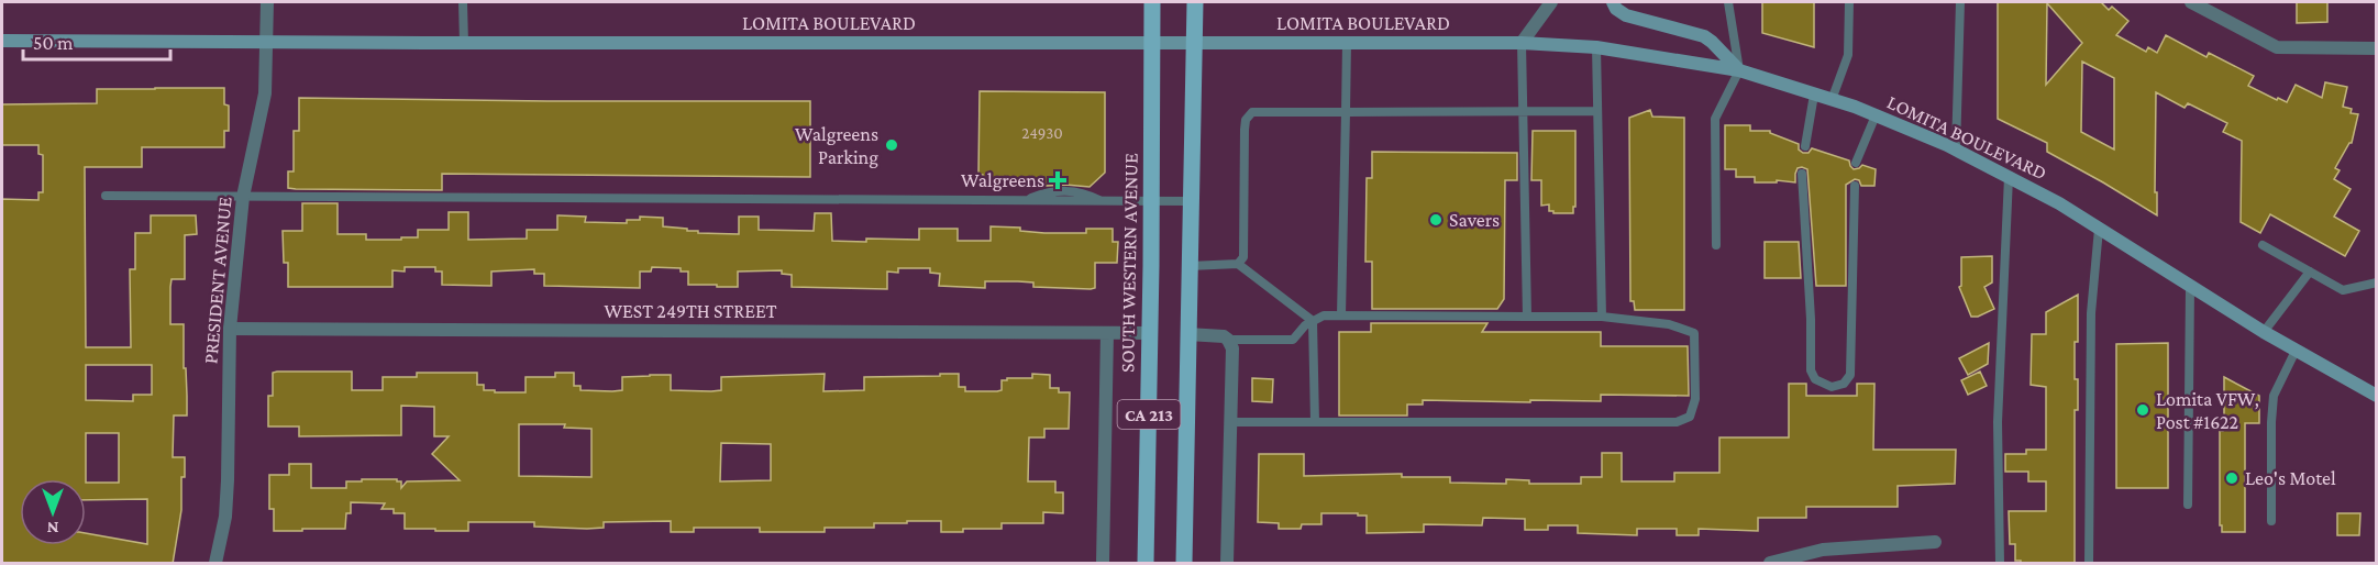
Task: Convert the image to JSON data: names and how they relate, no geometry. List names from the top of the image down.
{
  "streets": {
    "main road": ["LOMITA BOULEVARD", "SOUTH WESTERN AVENUE", "CA 213"],
    "street": ["PRESIDENT AVENUE", "WEST 249TH STREET"]
  },
  "crossings": [
    ["LOMITA BOULEVARD", "SOUTH WESTERN AVENUE"],
    ["LOMITA BOULEVARD", "PRESIDENT AVENUE"],
    ["LOMITA BOULEVARD", "CA 213"],
    ["SOUTH WESTERN AVENUE", "WEST 249TH STREET"],
    ["PRESIDENT AVENUE", "WEST 249TH STREET"]
  ],
  "places": {
    "other": [
      "Walgreens Parking",
      "Savers",
      "Lomita VFW, Post #1622",
      "Leo's Motel"
    ],
    "health": ["Walgreens"]
  },
  "house_numbers": ["24930"],
  "scale_bar": "50 m",
  "north": "bottom"
}
